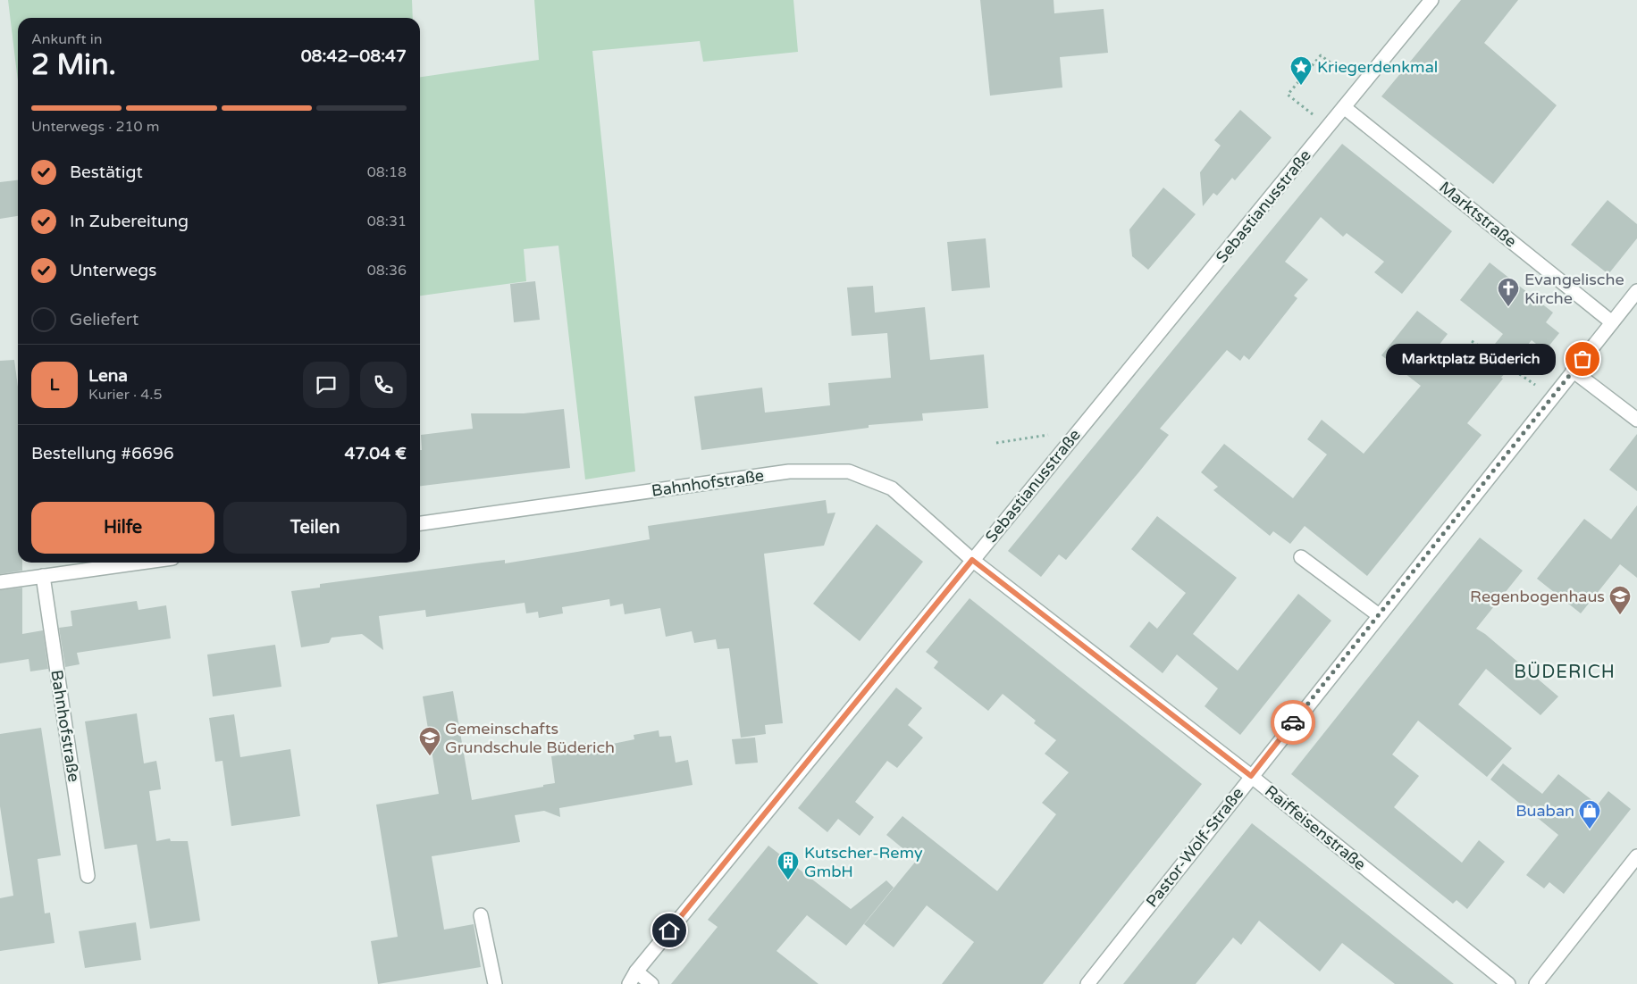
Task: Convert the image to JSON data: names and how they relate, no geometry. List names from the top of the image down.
{
  "streets": {
    "street": [
      "Sebastianusstraße",
      "Marktstraße",
      "Bahnhofstraße",
      "Raiffeisenstraße",
      "Pastor-Wolf-Straße"
    ]
  },
  "crossings": [
    ["Sebastianusstraße", "Marktstraße"],
    ["Sebastianusstraße", "Bahnhofstraße"],
    ["Sebastianusstraße", "Raiffeisenstraße"],
    ["Marktstraße", "Pastor-Wolf-Straße"],
    ["Bahnhofstraße", "Raiffeisenstraße"],
    ["Raiffeisenstraße", "Pastor-Wolf-Straße"]
  ],
  "districts": ["BÜDERICH"],
  "places": {
    "place": ["Kriegerdenkmal"],
    "church": ["Evangelische Kirche"],
    "other": ["Marktplatz Büderich"],
    "school or university": ["Regenbogenhaus", "Gemeinschafts Grundschule Büderich"],
    "shop": ["Buaban"],
    "building": ["Kutscher-Remy GmbH"]
  },
  "page": {
    "heading": ["2 Min.", "Ankunft in", "08:42–08:47"],
    "panel": [
      "Lena",
      "Kurier · 4.5",
      "Bestellung #6696",
      "47.04 €"
    ],
    "bar": "Unterwegs · 210 m",
    "list": [
      ["Bestätigt", "08:18"],
      ["In Zubereitung", "08:31"],
      ["Unterwegs", "08:36"],
      "Geliefert"
    ],
    "bubble": "Marktplatz Büderich",
    "round": "L",
    "buttons": ["Hilfe", "Teilen"]
  }
}
